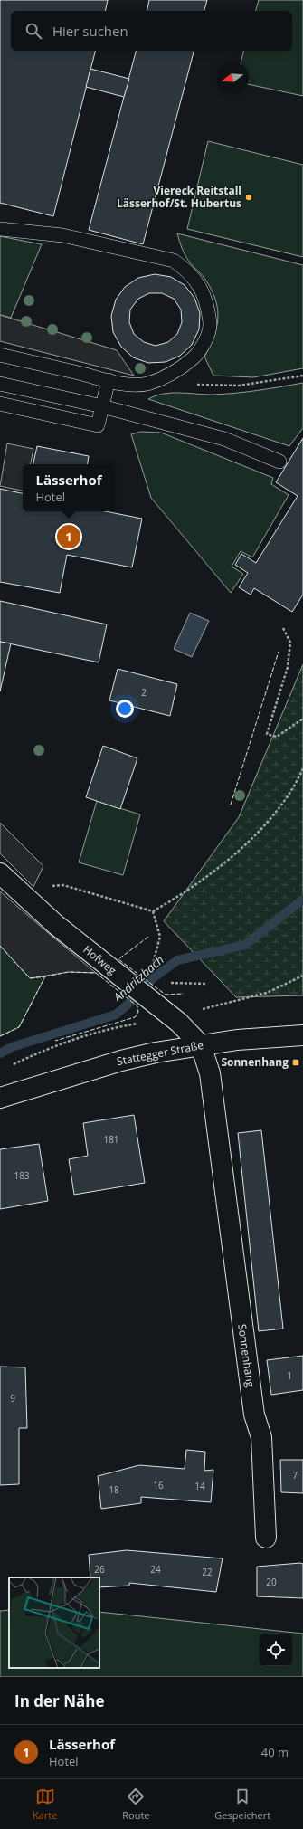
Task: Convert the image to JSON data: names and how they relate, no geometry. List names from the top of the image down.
{
  "streets": {
    "street": ["Hofweg", "Stattegger Straße", "Sonnenhang"]
  },
  "crossings": [
    ["Hofweg", "Stattegger Straße"],
    ["Hofweg", "Sonnenhang"],
    ["Stattegger Straße", "Sonnenhang"]
  ],
  "water": ["Andritzbach"],
  "places": {
    "other": ["Viereck Reitstall Lässerhof/St. Hubertus"],
    "transit": ["Sonnenhang"]
  },
  "house_numbers": [
    "2",
    "181",
    "183",
    "1",
    "9",
    "7",
    "16",
    "14",
    "18",
    "26",
    "24",
    "22",
    "20"
  ],
  "north": "left",
  "page": {
    "search": "Hier suchen",
    "popup": ["Lässerhof", "Hotel"],
    "pins": "1",
    "heading": "In der Nähe",
    "list": [
      {
        "mark": "1",
        "name": "Lässerhof",
        "note": "Hotel",
        "value": "40 m"
      }
    ],
    "nav": ["Karte", "Route", "Gespeichert"]
  }
}
